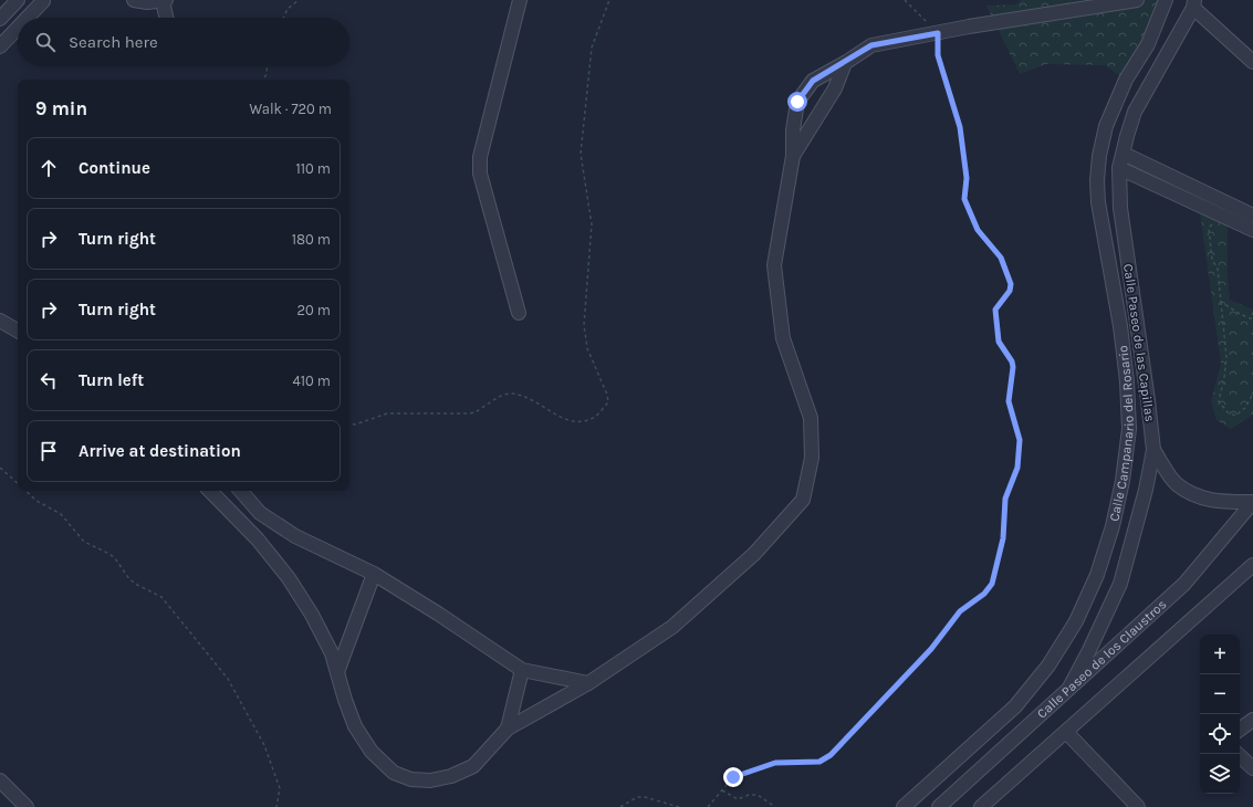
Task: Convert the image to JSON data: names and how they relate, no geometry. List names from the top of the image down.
{
  "streets": {
    "street": ["Calle Paseo de las Capillas", "Calle Campanario del Rosario", "Calle Paseo de los Claustros"]
  },
  "crossings": [
    ["Calle Paseo de las Capillas", "Calle Paseo de los Claustros"]
  ],
  "page": {
    "search": "Search here",
    "heading": ["9 min", "Walk · 720 m"],
    "list": [
      ["Continue", "110 m"],
      ["Turn right", "180 m"],
      ["Turn right", "20 m"],
      ["Turn left", "410 m"],
      "Arrive at destination"
    ],
    "map_buttons": ["+", "−"]
  }
}
